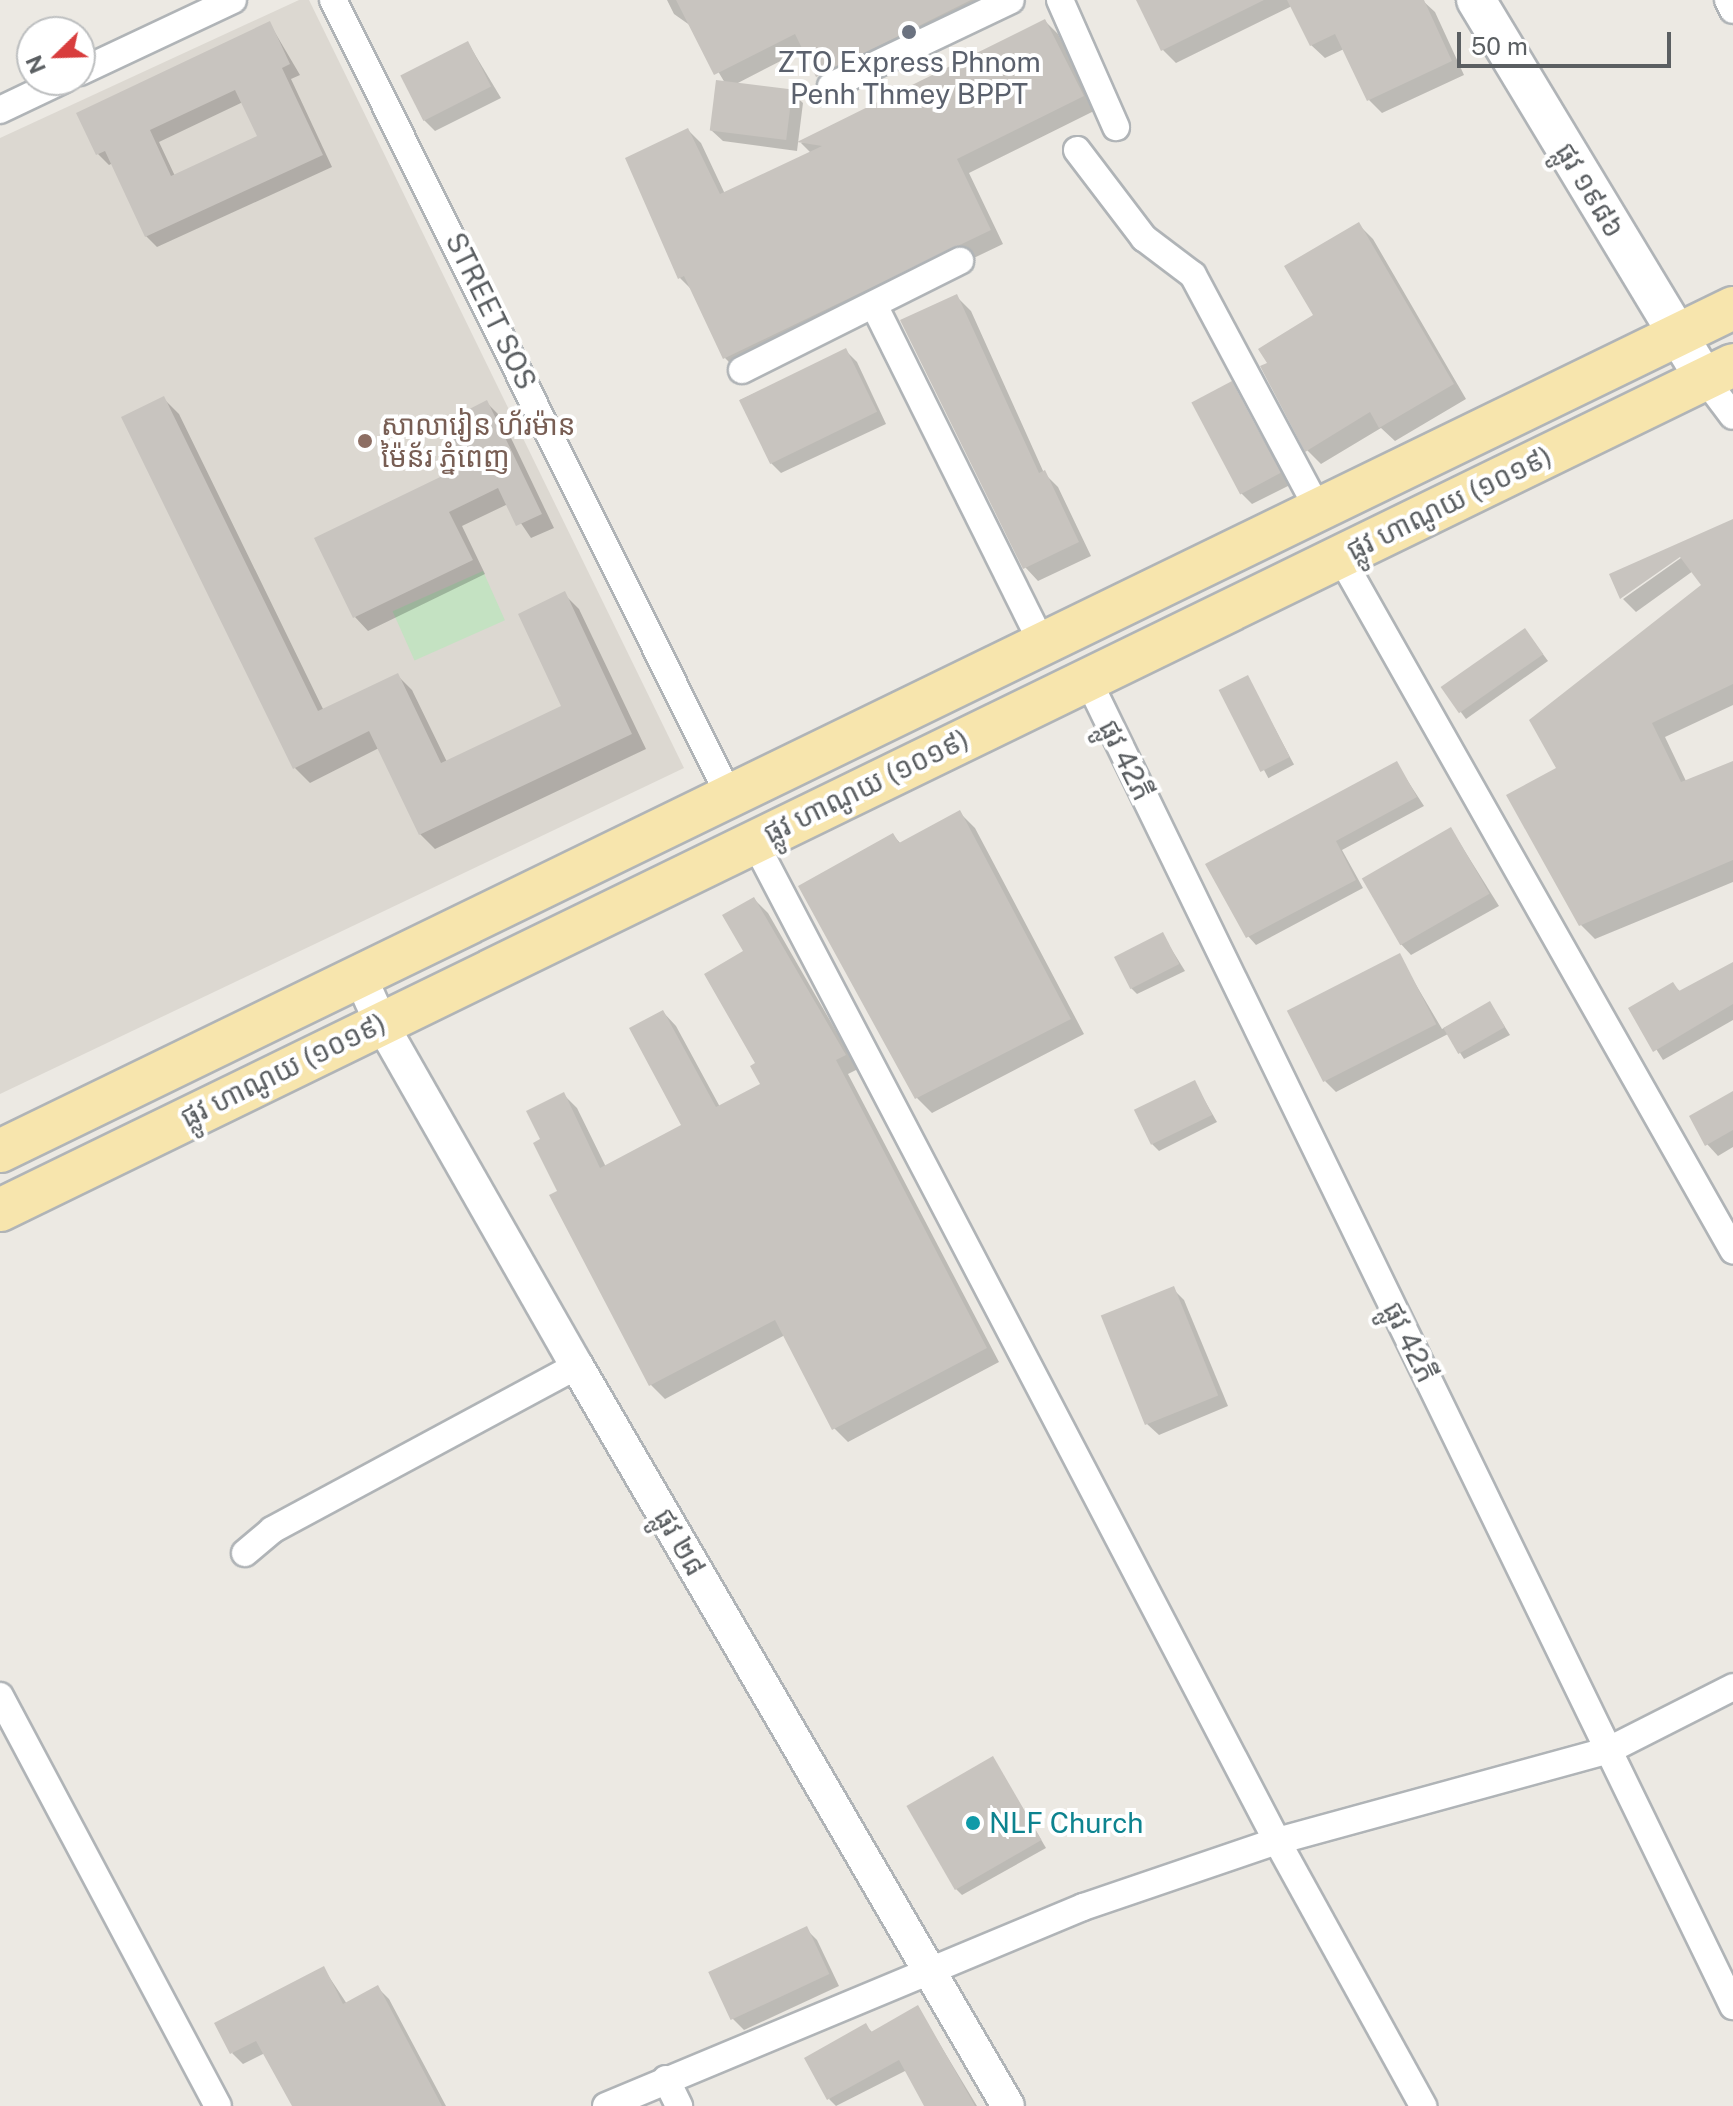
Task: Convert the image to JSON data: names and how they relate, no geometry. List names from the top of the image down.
{
  "streets": {
    "main road": ["ផ្លូវ ១៩៨៦", "ផ្លូវ ហាណូយ (១០១៩)"],
    "street": ["STREET SOS", "ផ្លូវ 42ភី", "ផ្លូវ ២៨"]
  },
  "crossings": [
    ["ផ្លូវ ១៩៨៦", "ផ្លូវ ហាណូយ (១០១៩)"],
    ["STREET SOS", "ផ្លូវ ហាណូយ (១០១៩)"],
    ["ផ្លូវ ហាណូយ (១០១៩)", "ផ្លូវ 42ភី"],
    ["ផ្លូវ ហាណូយ (១០១៩)", "ផ្លូវ ២៨"]
  ],
  "places": ["ZTO Express Phnom Penh Thmey BPPT", "សាលារៀន ហ័រម៉ាន ម៉ៃន័រ ភ្នំពេញ", "NLF Church"],
  "scale_bar": "50 m",
  "north": "bottom left"
}
